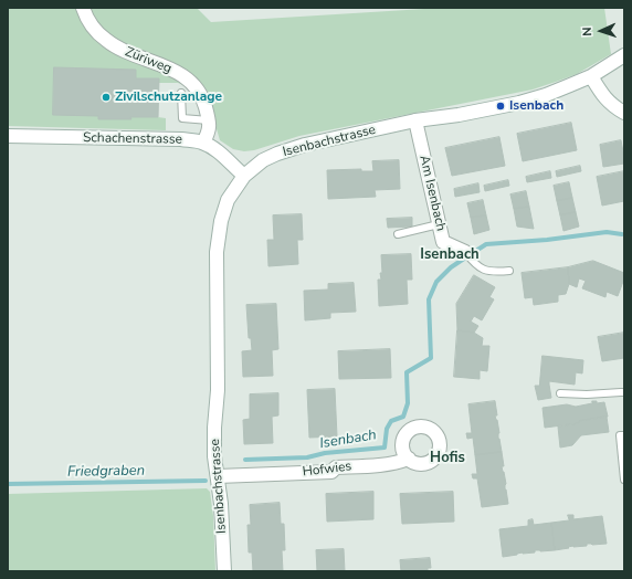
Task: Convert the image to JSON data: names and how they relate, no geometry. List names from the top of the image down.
{
  "streets": {
    "street": [
      "Züriweg",
      "Schachenstrasse",
      "Isenbachstrasse",
      "Am Isenbach",
      "Hofwies"
    ]
  },
  "crossings": [
    ["Züriweg", "Schachenstrasse"],
    ["Schachenstrasse", "Isenbachstrasse"],
    ["Isenbachstrasse", "Am Isenbach"],
    ["Isenbachstrasse", "Hofwies"]
  ],
  "districts": ["Isenbach", "Hofis"],
  "water": ["Isenbach", "Friedgraben"],
  "places": ["Zivilschutzanlage", "Isenbach"],
  "north": "left"
}
